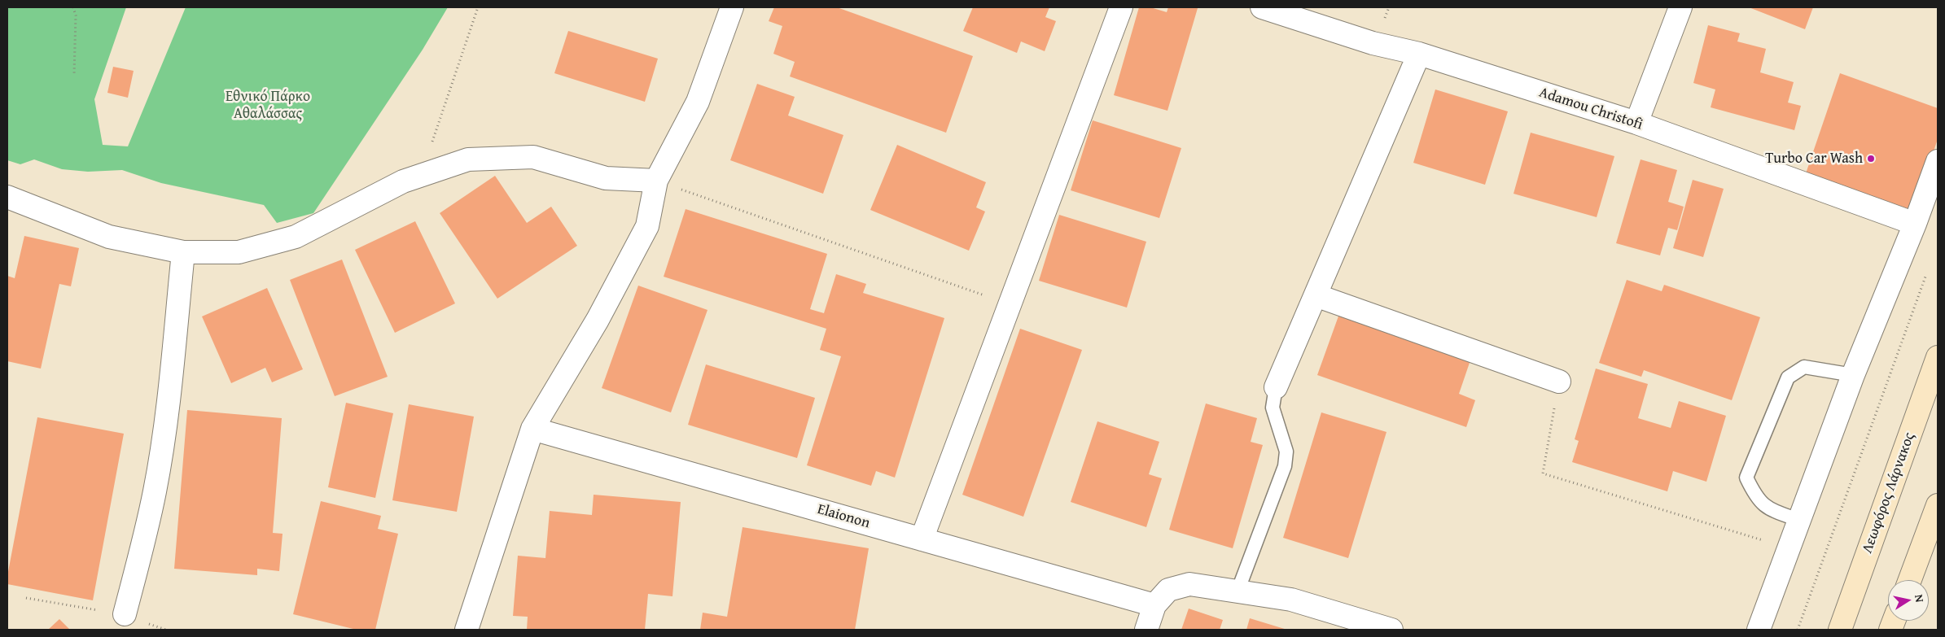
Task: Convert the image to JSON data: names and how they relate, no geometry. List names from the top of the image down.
{
  "streets": {
    "main road": ["Λεωφόρος Λάρνακος"],
    "street": ["Adamou Christofi", "Elaionon"]
  },
  "parks": ["Εθνικό Πάρκο Αθαλάσσας"],
  "places": ["Turbo Car Wash"],
  "north": "right"
}
